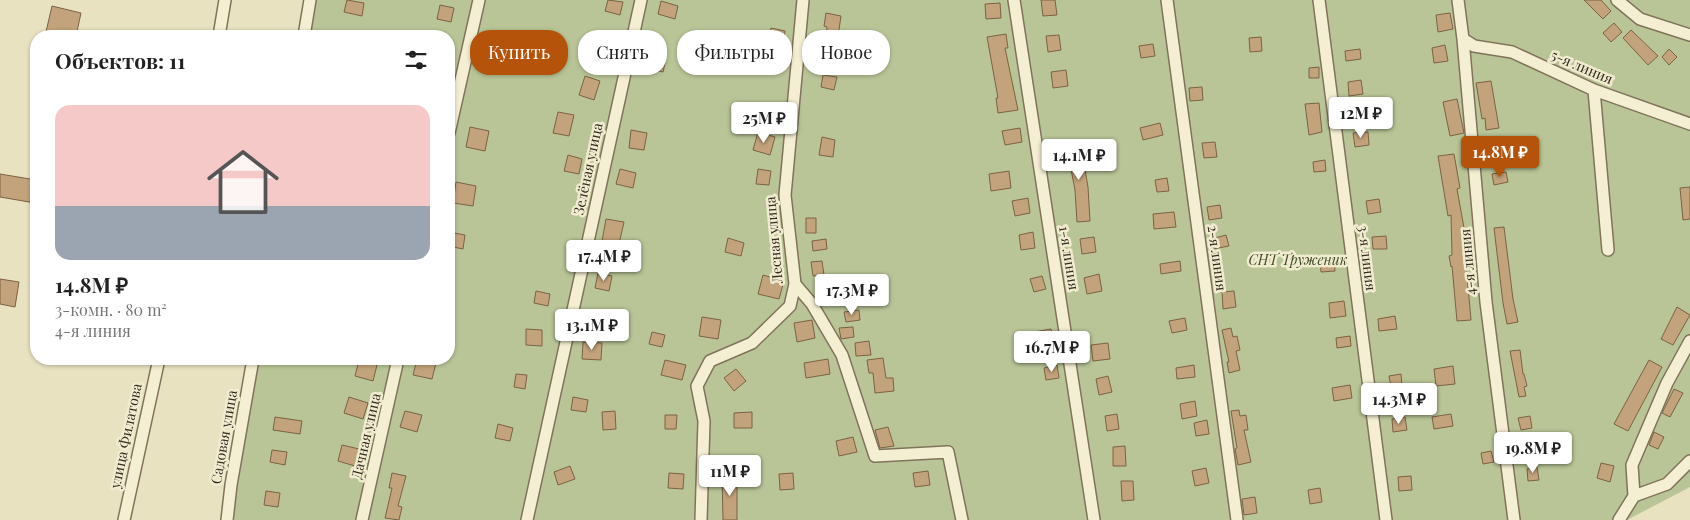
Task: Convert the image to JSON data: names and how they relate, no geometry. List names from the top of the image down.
{
  "streets": {
    "street": [
      "5-я линия",
      "Зелёная улица",
      "Лесная улица",
      "1-я линия",
      "2-я линия",
      "3-я линия",
      "4-я линия",
      "улица Филатова",
      "Дачная улица",
      "Садовая улица"
    ]
  },
  "crossings": [
    ["5-я линия", "4-я линия"]
  ],
  "parks": ["СНТ Труженик"],
  "page": {
    "chip": [
      "Купить",
      "Снять",
      "Фильтры",
      "Новое"
    ],
    "heading": "Объектов: 11",
    "list": [
      {
        "name": "14.8M ₽",
        "note": "3-комн. · 80 m² · 4-я линия"
      }
    ],
    "price": [
      "12M ₽",
      "25M ₽",
      "14.8M ₽",
      "14.1M ₽",
      "17.4M ₽",
      "17.3M ₽",
      "13.1M ₽",
      "16.7M ₽",
      "14.3M ₽",
      "19.8M ₽",
      "11M ₽"
    ]
  }
}
